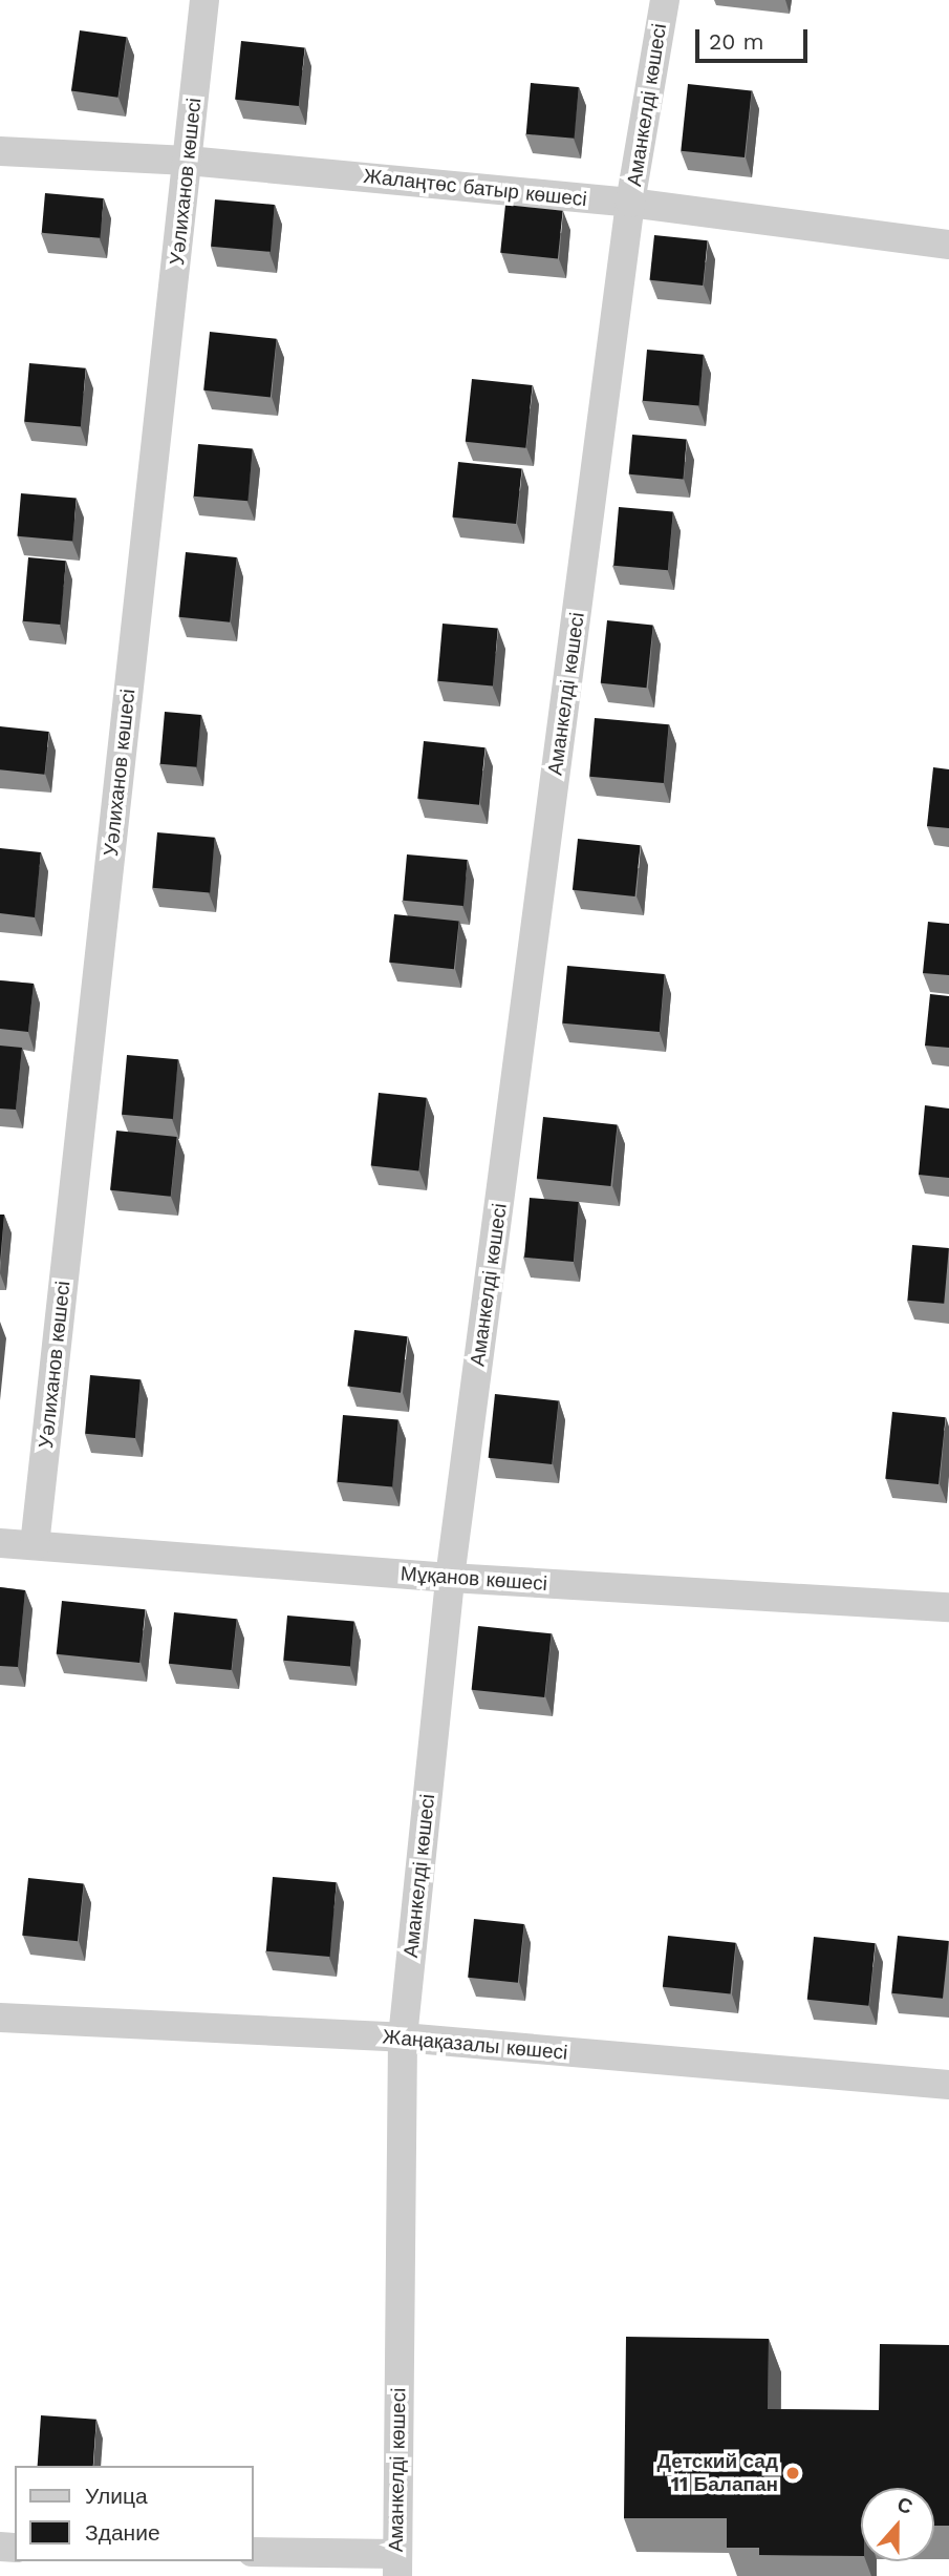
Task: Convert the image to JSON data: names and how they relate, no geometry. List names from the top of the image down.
{
  "streets": {
    "street": [
      "Аманкелді көшесі",
      "Уәлиханов көшесі",
      "Жалаңтөс батыр көшесі",
      "Мұқанов көшесі",
      "Жаңақазалы көшесі"
    ]
  },
  "crossings": [
    ["Аманкелді көшесі", "Жалаңтөс батыр көшесі"],
    ["Аманкелді көшесі", "Мұқанов көшесі"],
    ["Аманкелді көшесі", "Жаңақазалы көшесі"],
    ["Уәлиханов көшесі", "Жалаңтөс батыр көшесі"],
    ["Уәлиханов көшесі", "Мұқанов көшесі"]
  ],
  "places": ["Детский сад 11 Балапан"],
  "legend": ["Улица", "Здание"],
  "scale_bar": "20 m",
  "north": "top"
}
